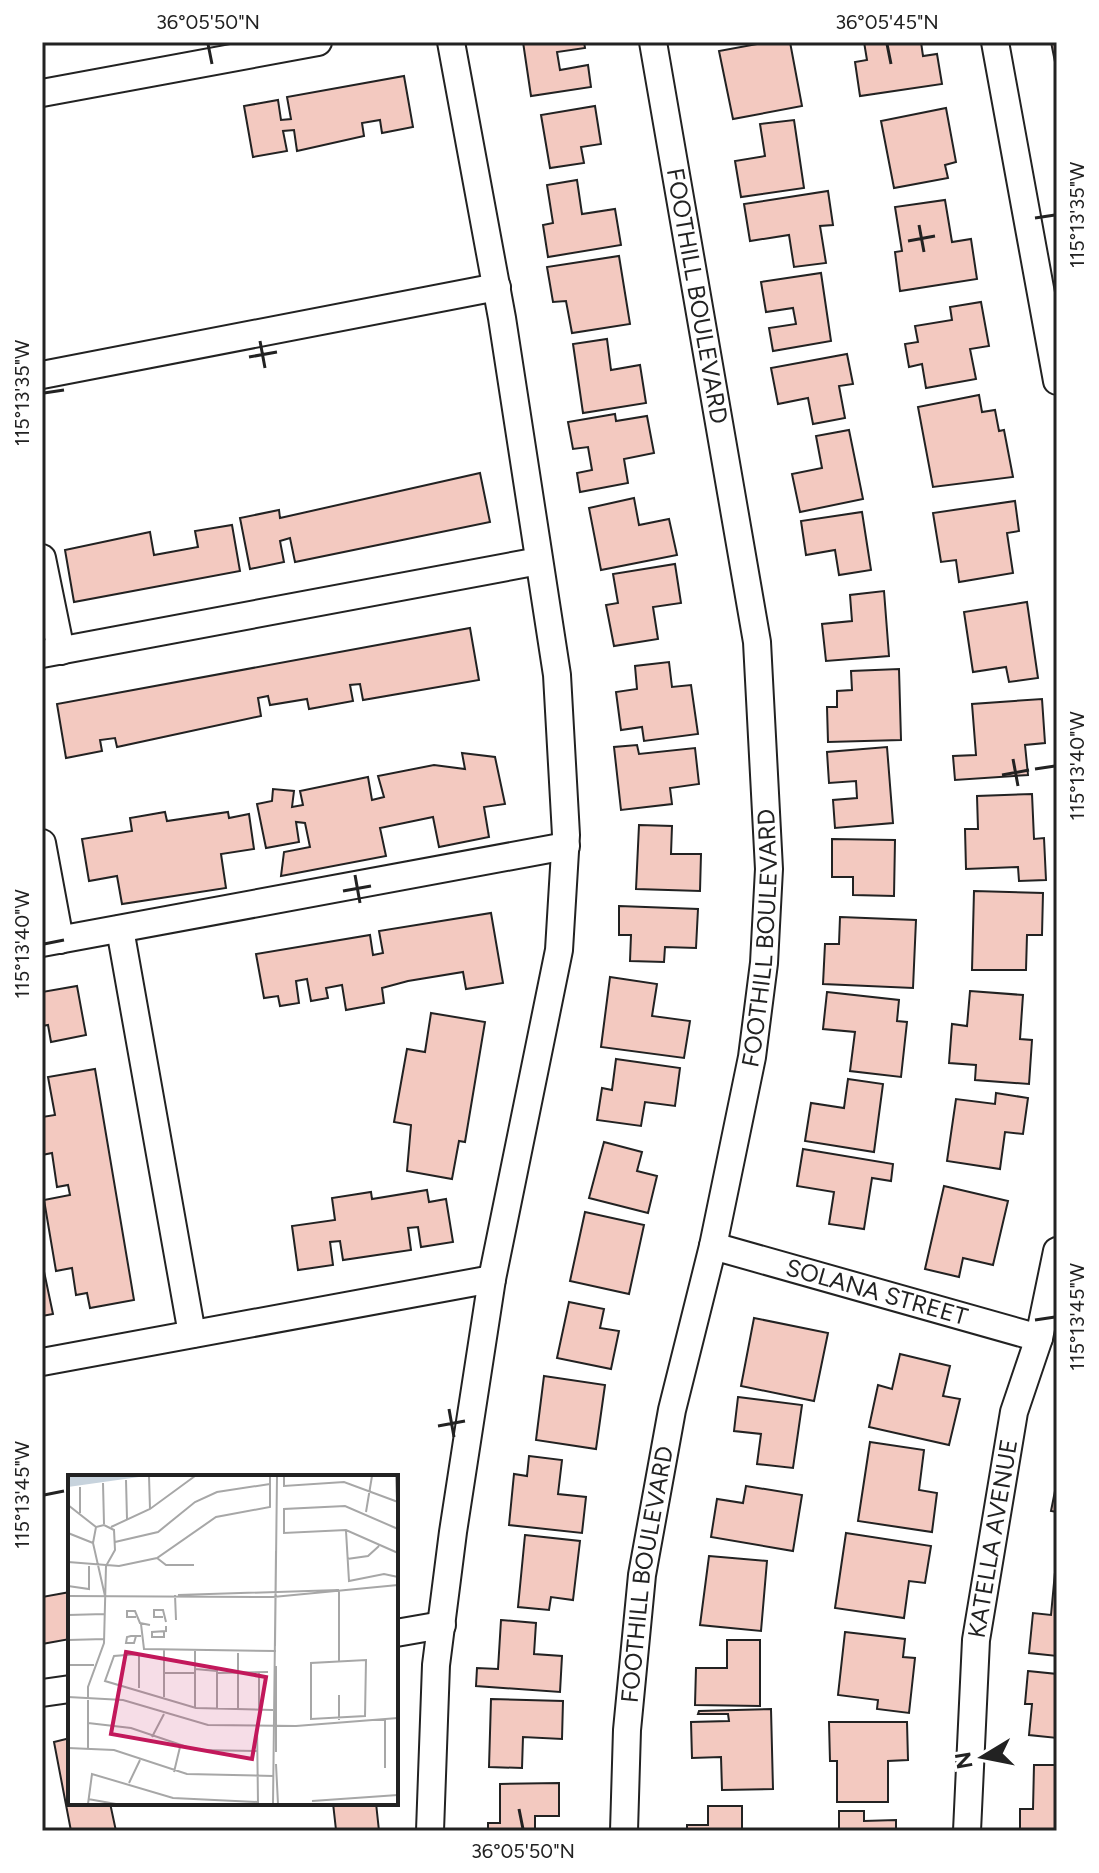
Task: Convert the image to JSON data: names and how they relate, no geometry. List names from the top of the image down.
{
  "streets": {
    "street": ["FOOTHILL BOULEVARD", "SOLANA STREET", "KATELLA AVENUE"]
  },
  "crossings": [
    ["FOOTHILL BOULEVARD", "SOLANA STREET"],
    ["SOLANA STREET", "KATELLA AVENUE"]
  ],
  "north": "left",
  "coordinates": [
    "36°05'50\"N",
    "36°05'45\"N",
    "115°13'35\"W",
    "115°13'40\"W",
    "115°13'45\"W"
  ]
}
